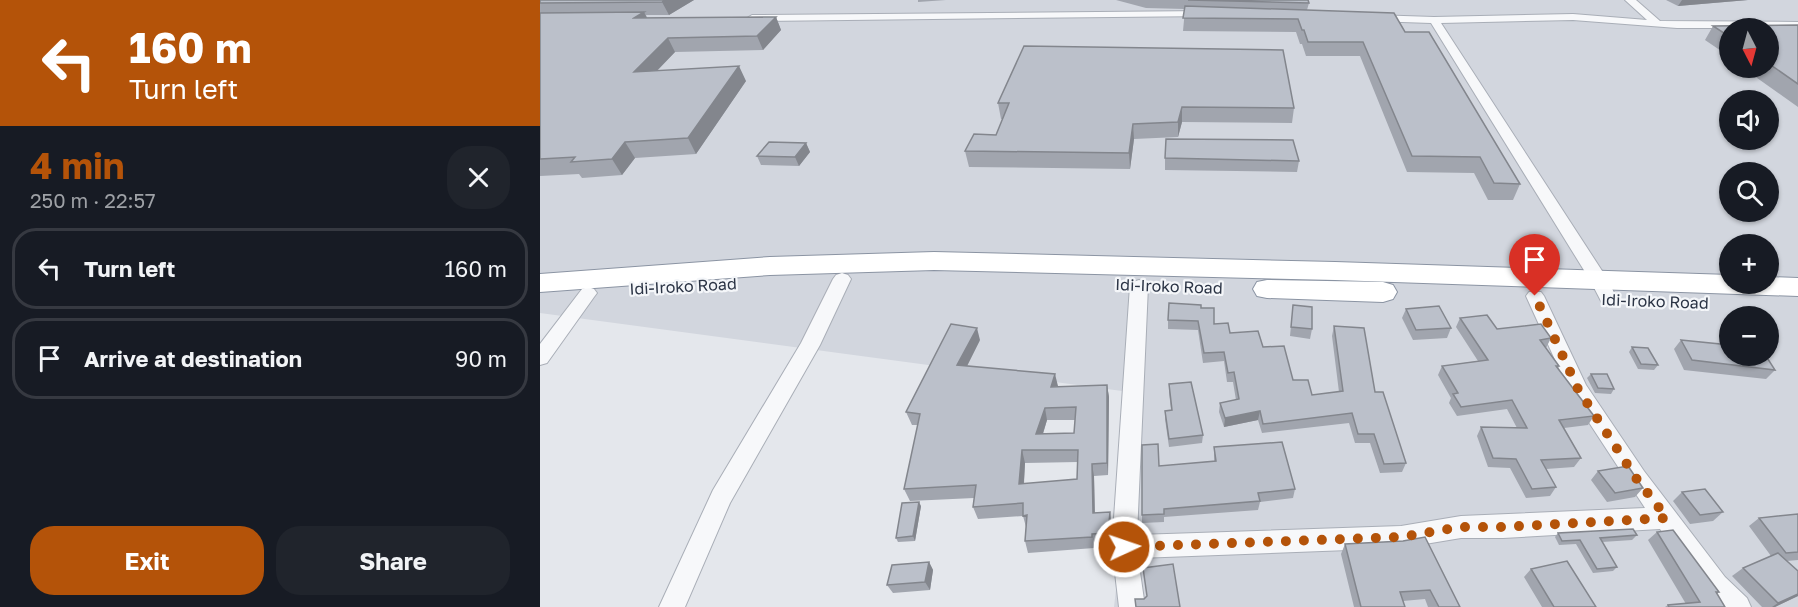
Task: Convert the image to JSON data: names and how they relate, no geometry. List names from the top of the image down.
{
  "streets": {
    "highway": ["Idi-Iroko Road"]
  },
  "north": "bottom",
  "page": {
    "turn": ["160 m", "Turn left"],
    "map_buttons": ["+", "−"],
    "heading": ["4 min", "250 m · 22:57"],
    "list": [
      {
        "name": "Turn left",
        "value": "160 m"
      },
      {
        "name": "Arrive at destination",
        "value": "90 m"
      }
    ],
    "buttons": ["Exit", "Share"]
  }
}
